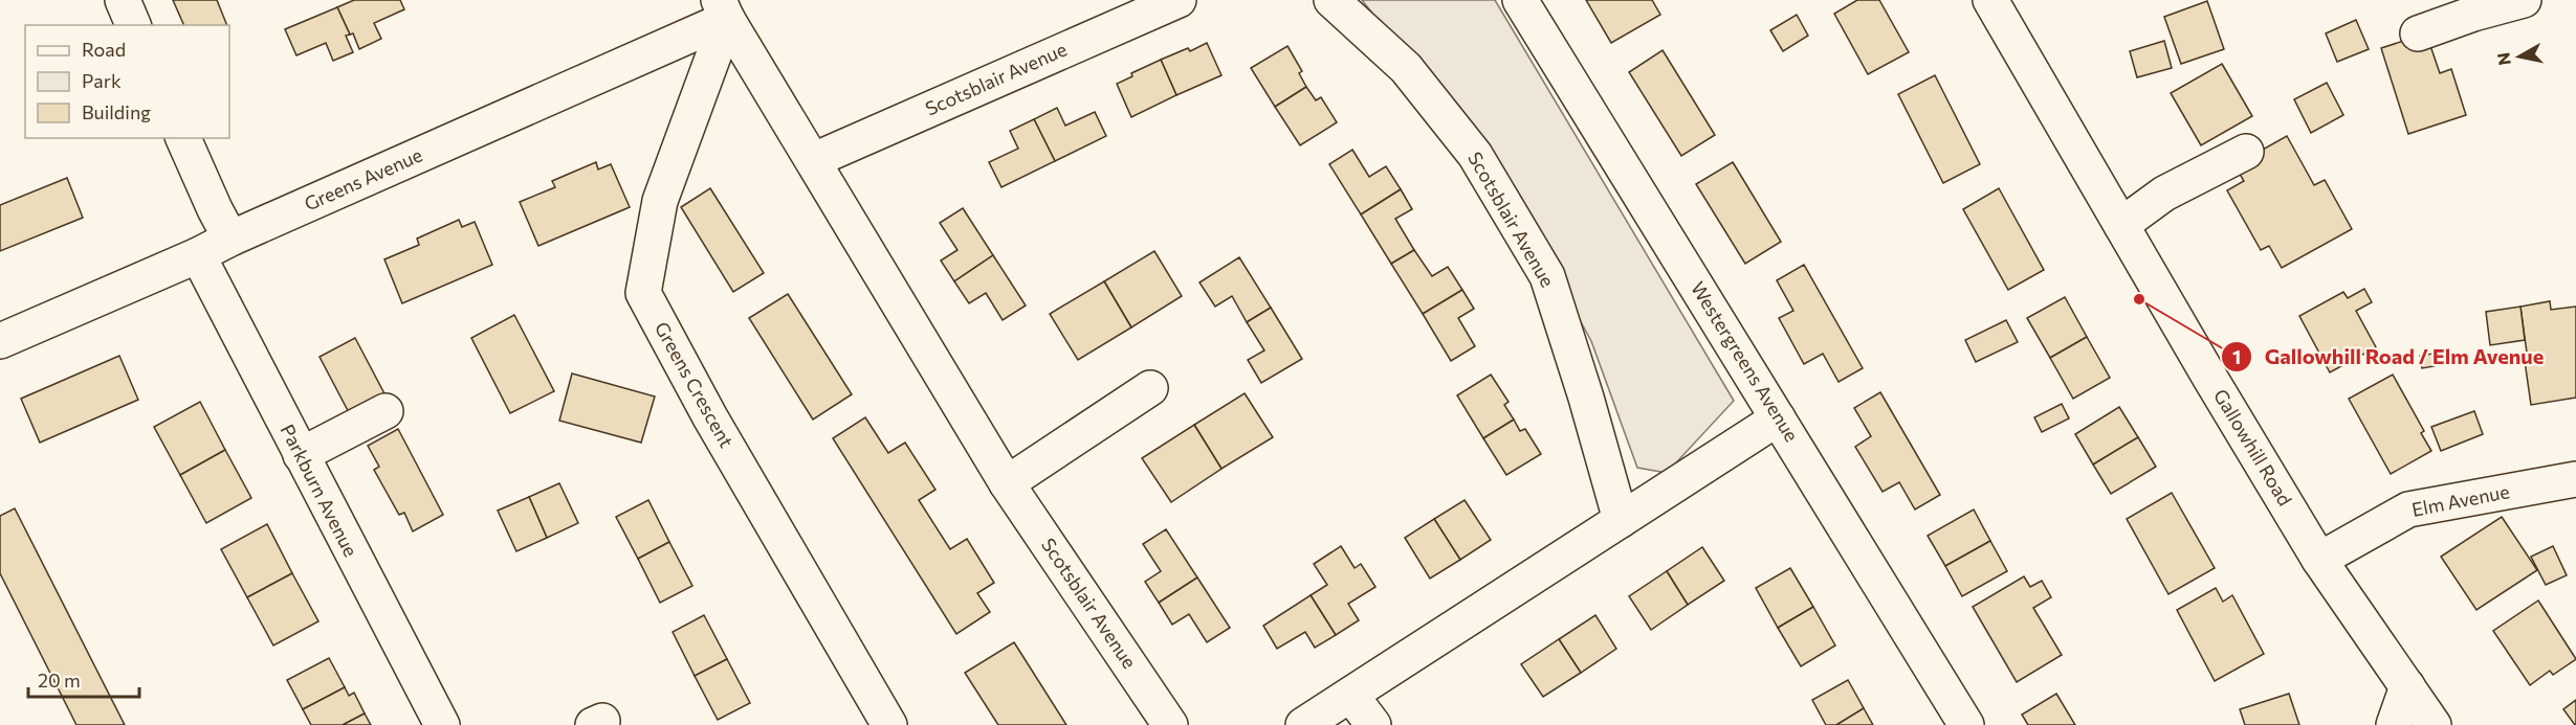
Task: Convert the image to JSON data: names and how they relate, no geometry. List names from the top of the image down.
{
  "streets": {
    "street": [
      "Scotsblair Avenue",
      "Greens Avenue",
      "Westergreens Avenue",
      "Greens Crescent",
      "Gallowhill Road",
      "Parkburn Avenue",
      "Elm Avenue"
    ]
  },
  "crossings": [
    ["Scotsblair Avenue", "Greens Avenue"],
    ["Scotsblair Avenue", "Greens Crescent"],
    ["Greens Avenue", "Greens Crescent"],
    ["Greens Avenue", "Parkburn Avenue"],
    ["Gallowhill Road", "Elm Avenue"]
  ],
  "places": ["Gallowhill Road / Elm Avenue"],
  "legend": ["Road", "Park", "Building"],
  "scale_bar": "20 m",
  "north": "left"
}
